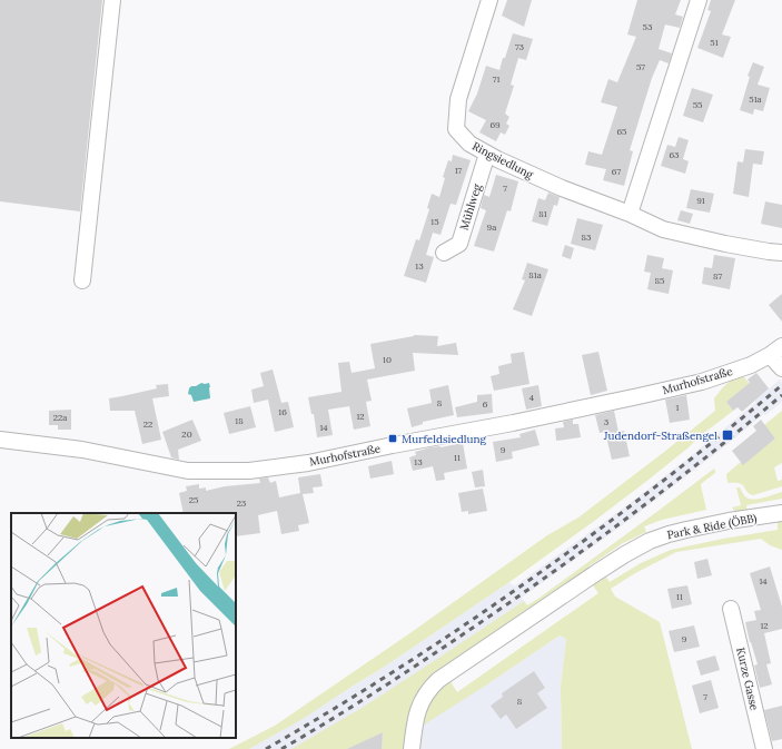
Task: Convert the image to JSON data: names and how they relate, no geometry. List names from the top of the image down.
{
  "streets": {
    "street": [
      "Ringsiedlung",
      "Mühlweg",
      "Murhofstraße",
      "Park & Ride (ÖBB)",
      "Kurze Gasse"
    ]
  },
  "crossings": [
    ["Ringsiedlung", "Mühlweg"]
  ],
  "places": {
    "transit": ["Judendorf-Straßengel", "Murfeldsiedlung"]
  },
  "house_numbers": [
    "53",
    "51",
    "73",
    "57",
    "71",
    "51a",
    "55",
    "69",
    "65",
    "63",
    "17",
    "67",
    "7",
    "91",
    "81",
    "15",
    "9a",
    "83",
    "13",
    "81a",
    "87",
    "85",
    "10",
    "4",
    "8",
    "6",
    "1",
    "16",
    "12",
    "22a",
    "18",
    "3",
    "22",
    "14",
    "20",
    "9",
    "11",
    "13",
    "25",
    "23",
    "14",
    "11",
    "12",
    "9",
    "7",
    "8"
  ]
}
